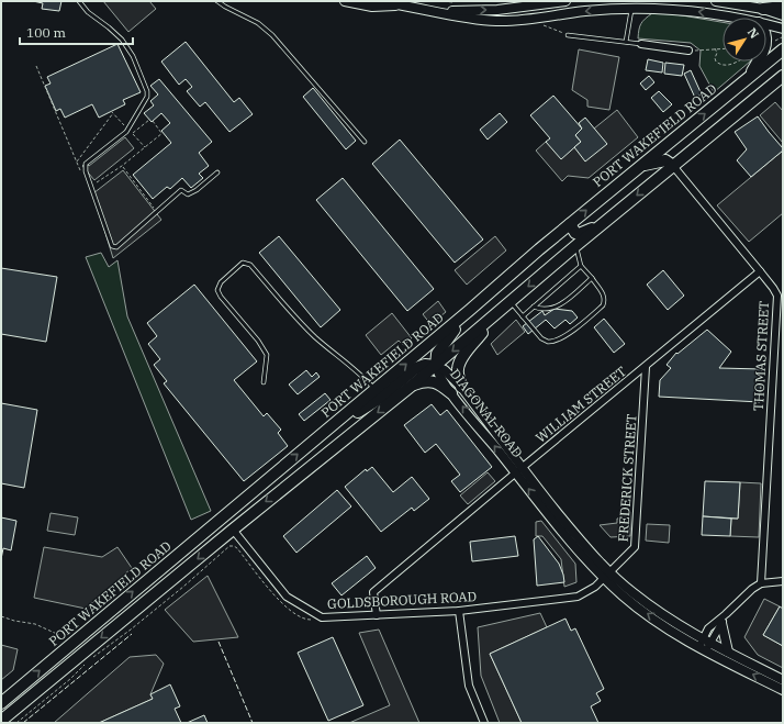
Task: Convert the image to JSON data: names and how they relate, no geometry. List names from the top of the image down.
{
  "streets": {
    "highway": ["PORT WAKEFIELD ROAD"],
    "street": [
      "THOMAS STREET",
      "WILLIAM STREET",
      "DIAGONAL ROAD",
      "FREDERICK STREET",
      "GOLDSBOROUGH ROAD"
    ]
  },
  "crossings": [
    ["THOMAS STREET", "WILLIAM STREET"],
    ["WILLIAM STREET", "DIAGONAL ROAD"],
    ["WILLIAM STREET", "FREDERICK STREET"],
    ["WILLIAM STREET", "GOLDSBOROUGH ROAD"],
    ["DIAGONAL ROAD", "FREDERICK STREET"],
    ["DIAGONAL ROAD", "GOLDSBOROUGH ROAD"],
    ["FREDERICK STREET", "GOLDSBOROUGH ROAD"]
  ],
  "scale_bar": "100 m",
  "north": "top right"
}
